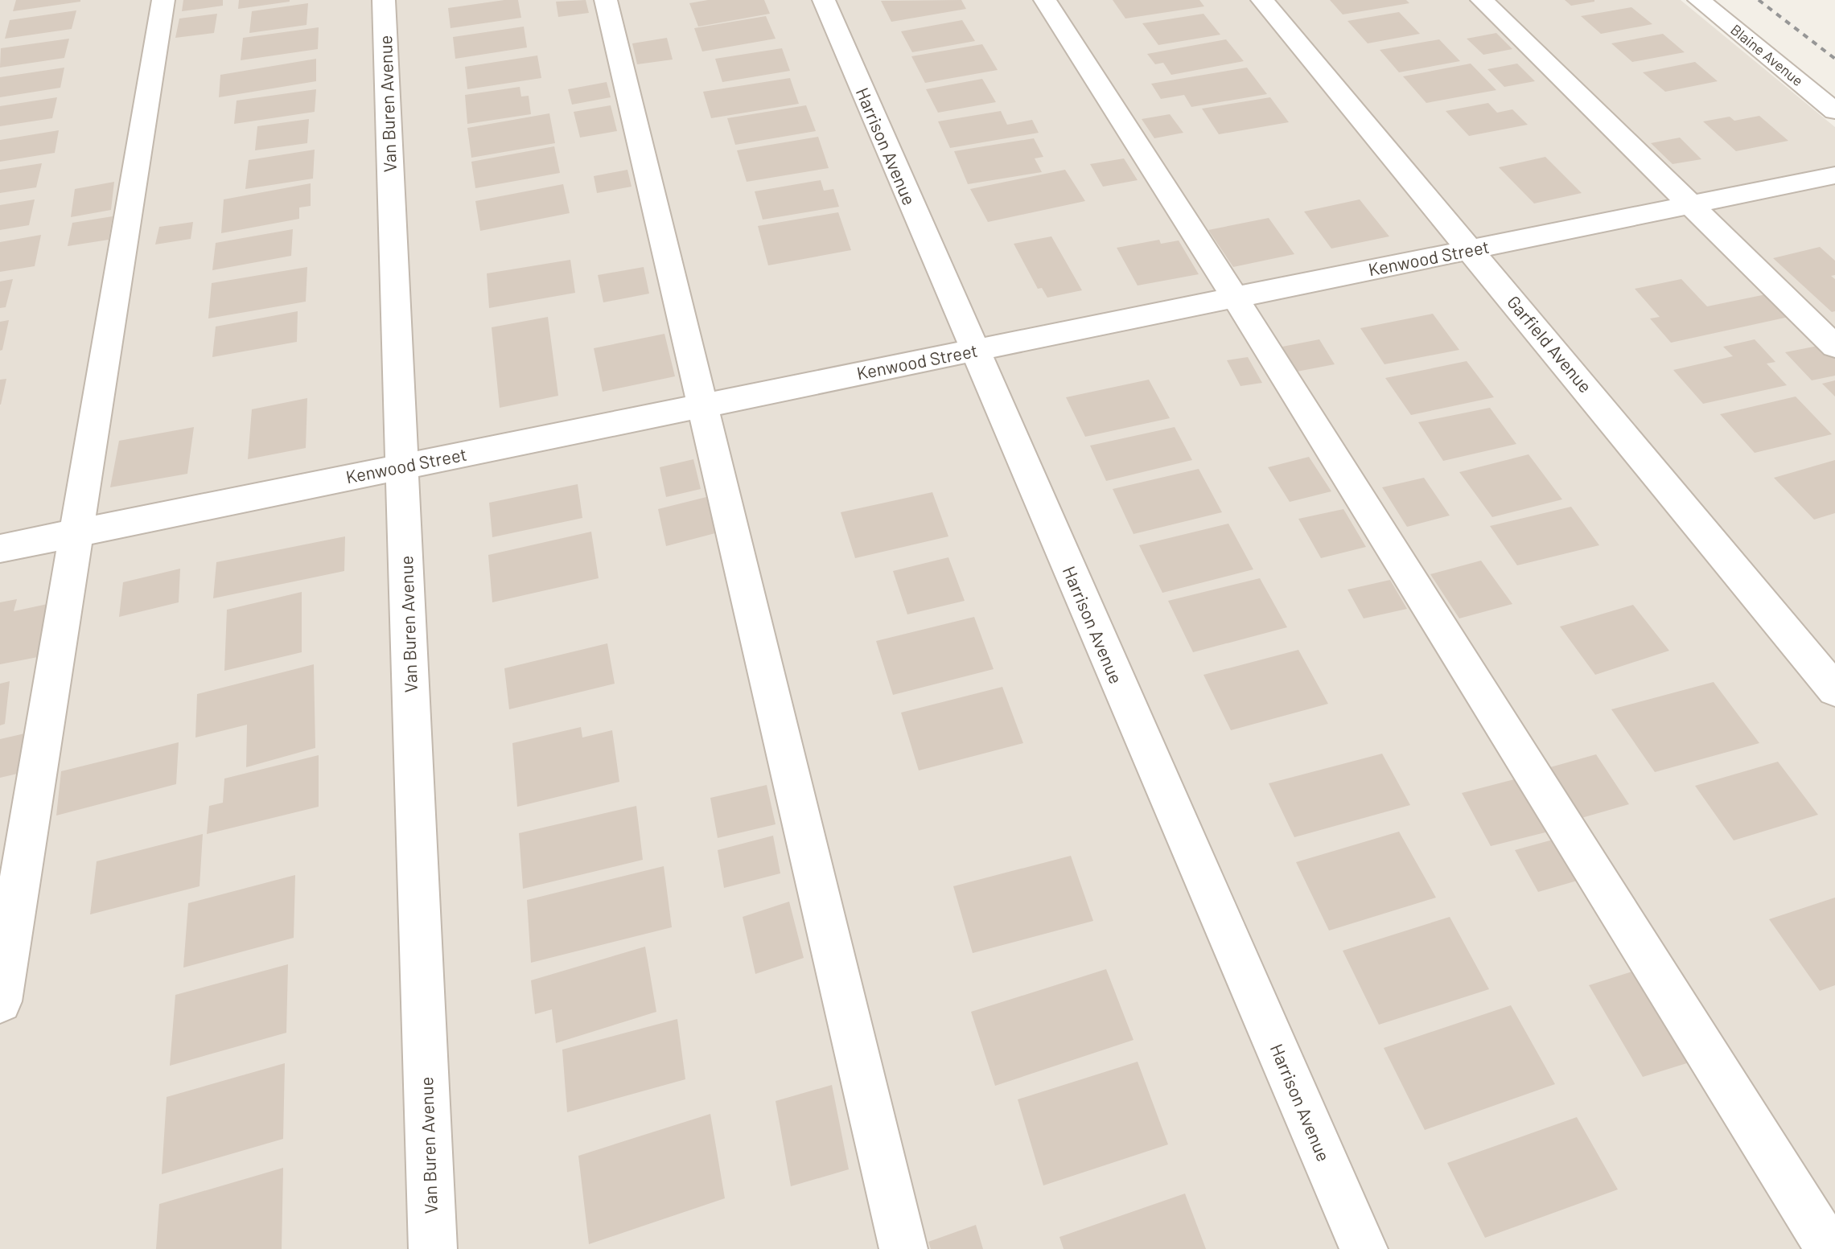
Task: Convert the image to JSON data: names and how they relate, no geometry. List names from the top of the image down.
{
  "streets": {
    "street": [
      "Blaine Avenue",
      "Van Buren Avenue",
      "Harrison Avenue",
      "Kenwood Street",
      "Garfield Avenue"
    ]
  },
  "crossings": [
    ["Van Buren Avenue", "Kenwood Street"],
    ["Harrison Avenue", "Kenwood Street"],
    ["Kenwood Street", "Garfield Avenue"]
  ]
}
